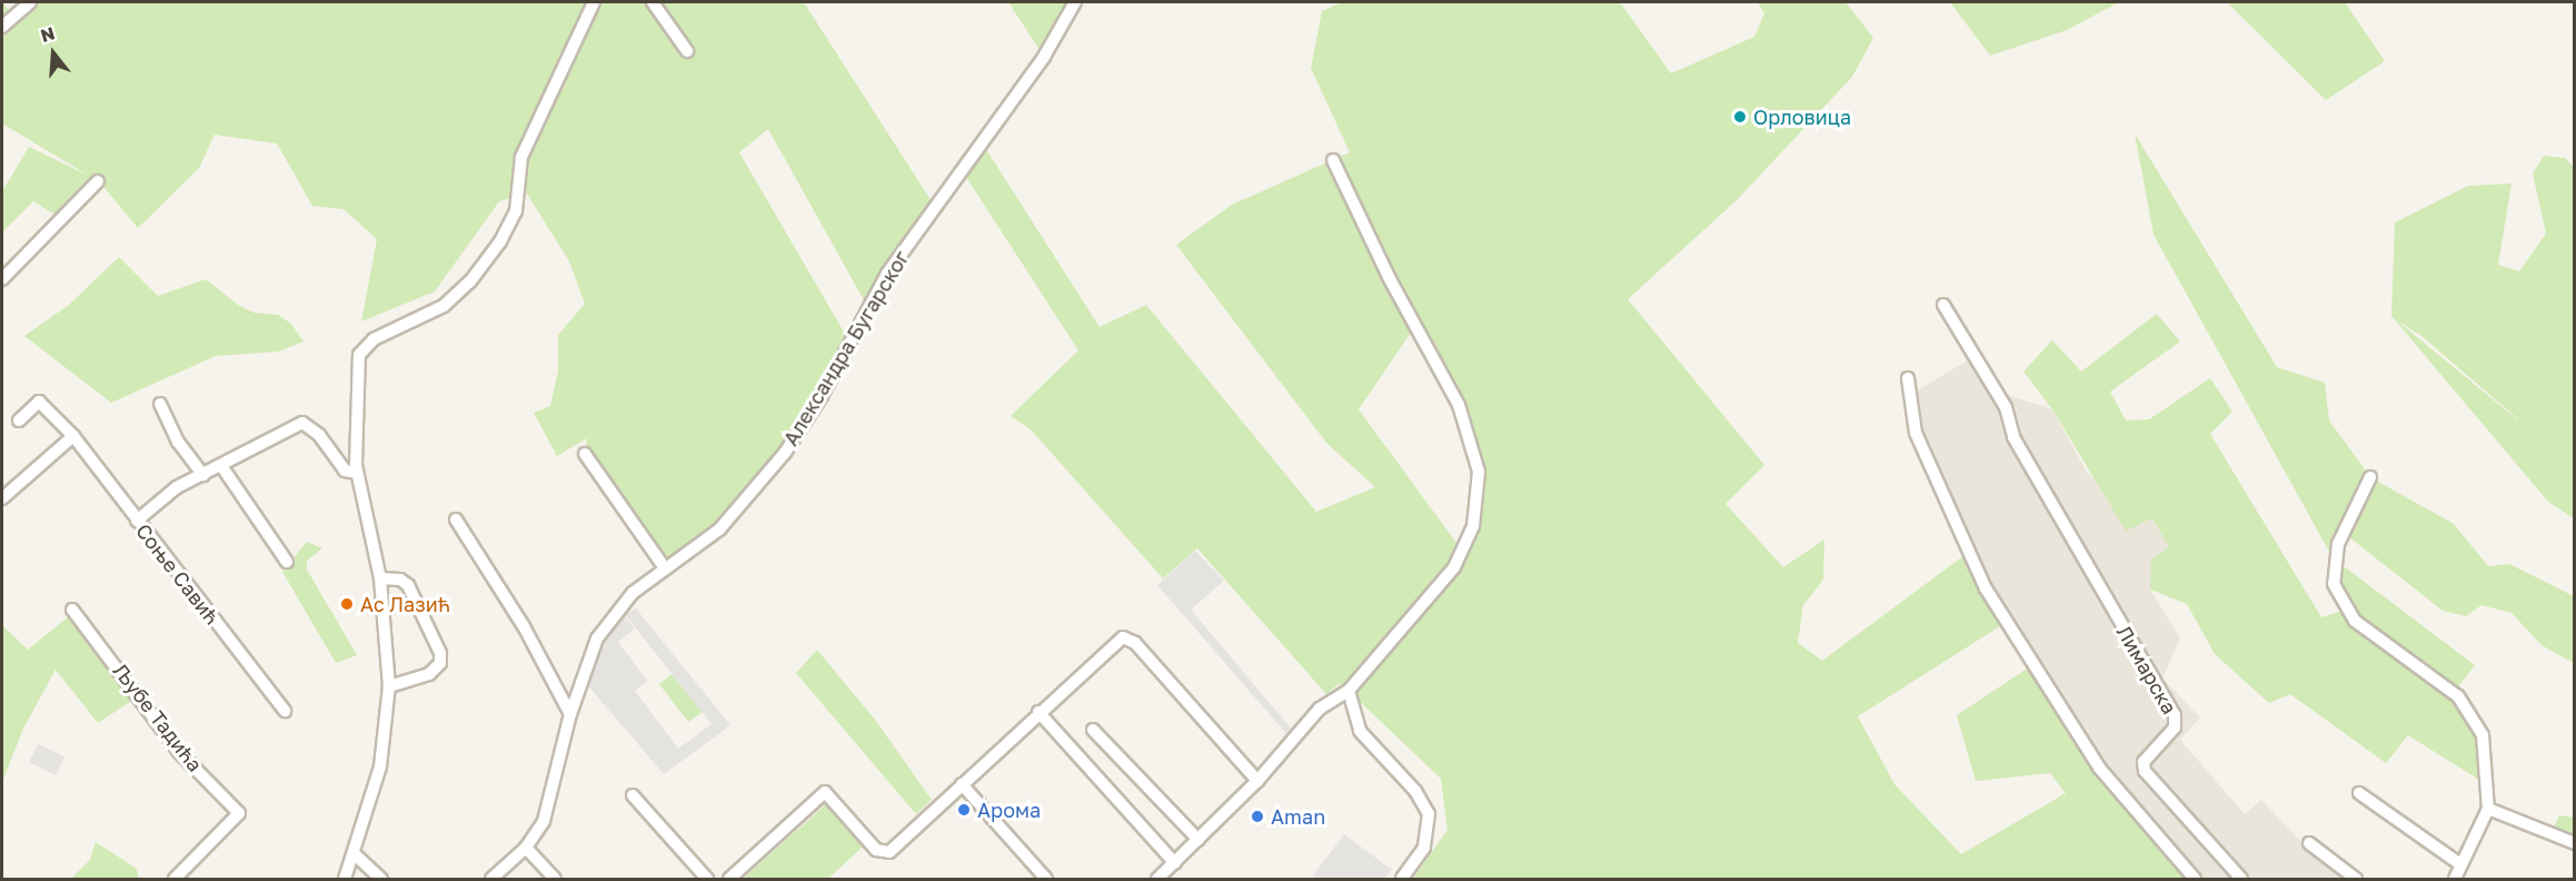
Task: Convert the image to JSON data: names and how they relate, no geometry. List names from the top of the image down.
{
  "streets": {
    "street": [
      "Александра Бугарског",
      "Соње Савић",
      "Лимарска",
      "Љубе Тадића"
    ]
  },
  "places": [
    "Орловица",
    "Ас Лазић",
    "Арома",
    "Aman"
  ],
  "north": "top"
}
